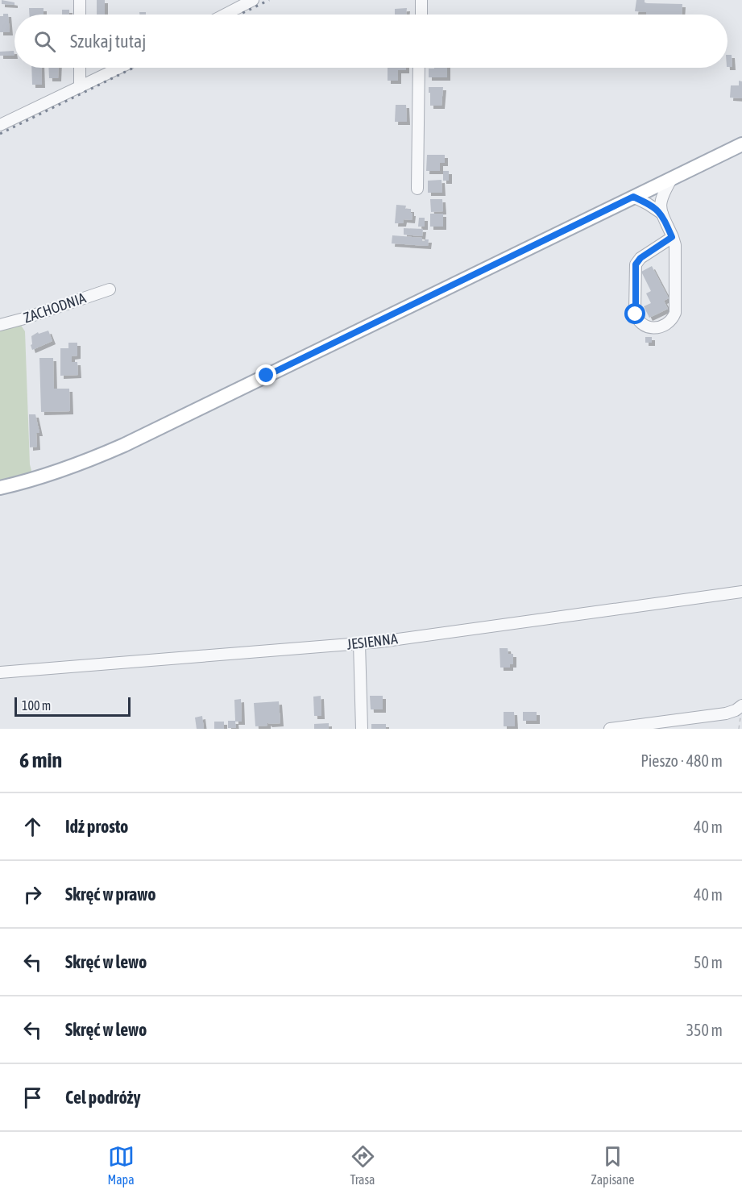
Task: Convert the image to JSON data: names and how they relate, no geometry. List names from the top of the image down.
{
  "streets": {
    "street": ["ZACHODNIA", "JESIENNA"]
  },
  "scale_bar": "100 m",
  "page": {
    "search": "Szukaj tutaj",
    "scale": "100 m",
    "heading": ["6 min", "Pieszo · 480 m"],
    "list": [
      ["Idź prosto", "40 m"],
      ["Skręć w prawo", "40 m"],
      ["Skręć w lewo", "50 m"],
      ["Skręć w lewo", "350 m"],
      "Cel podróży"
    ],
    "nav": ["Mapa", "Trasa", "Zapisane"]
  }
}
